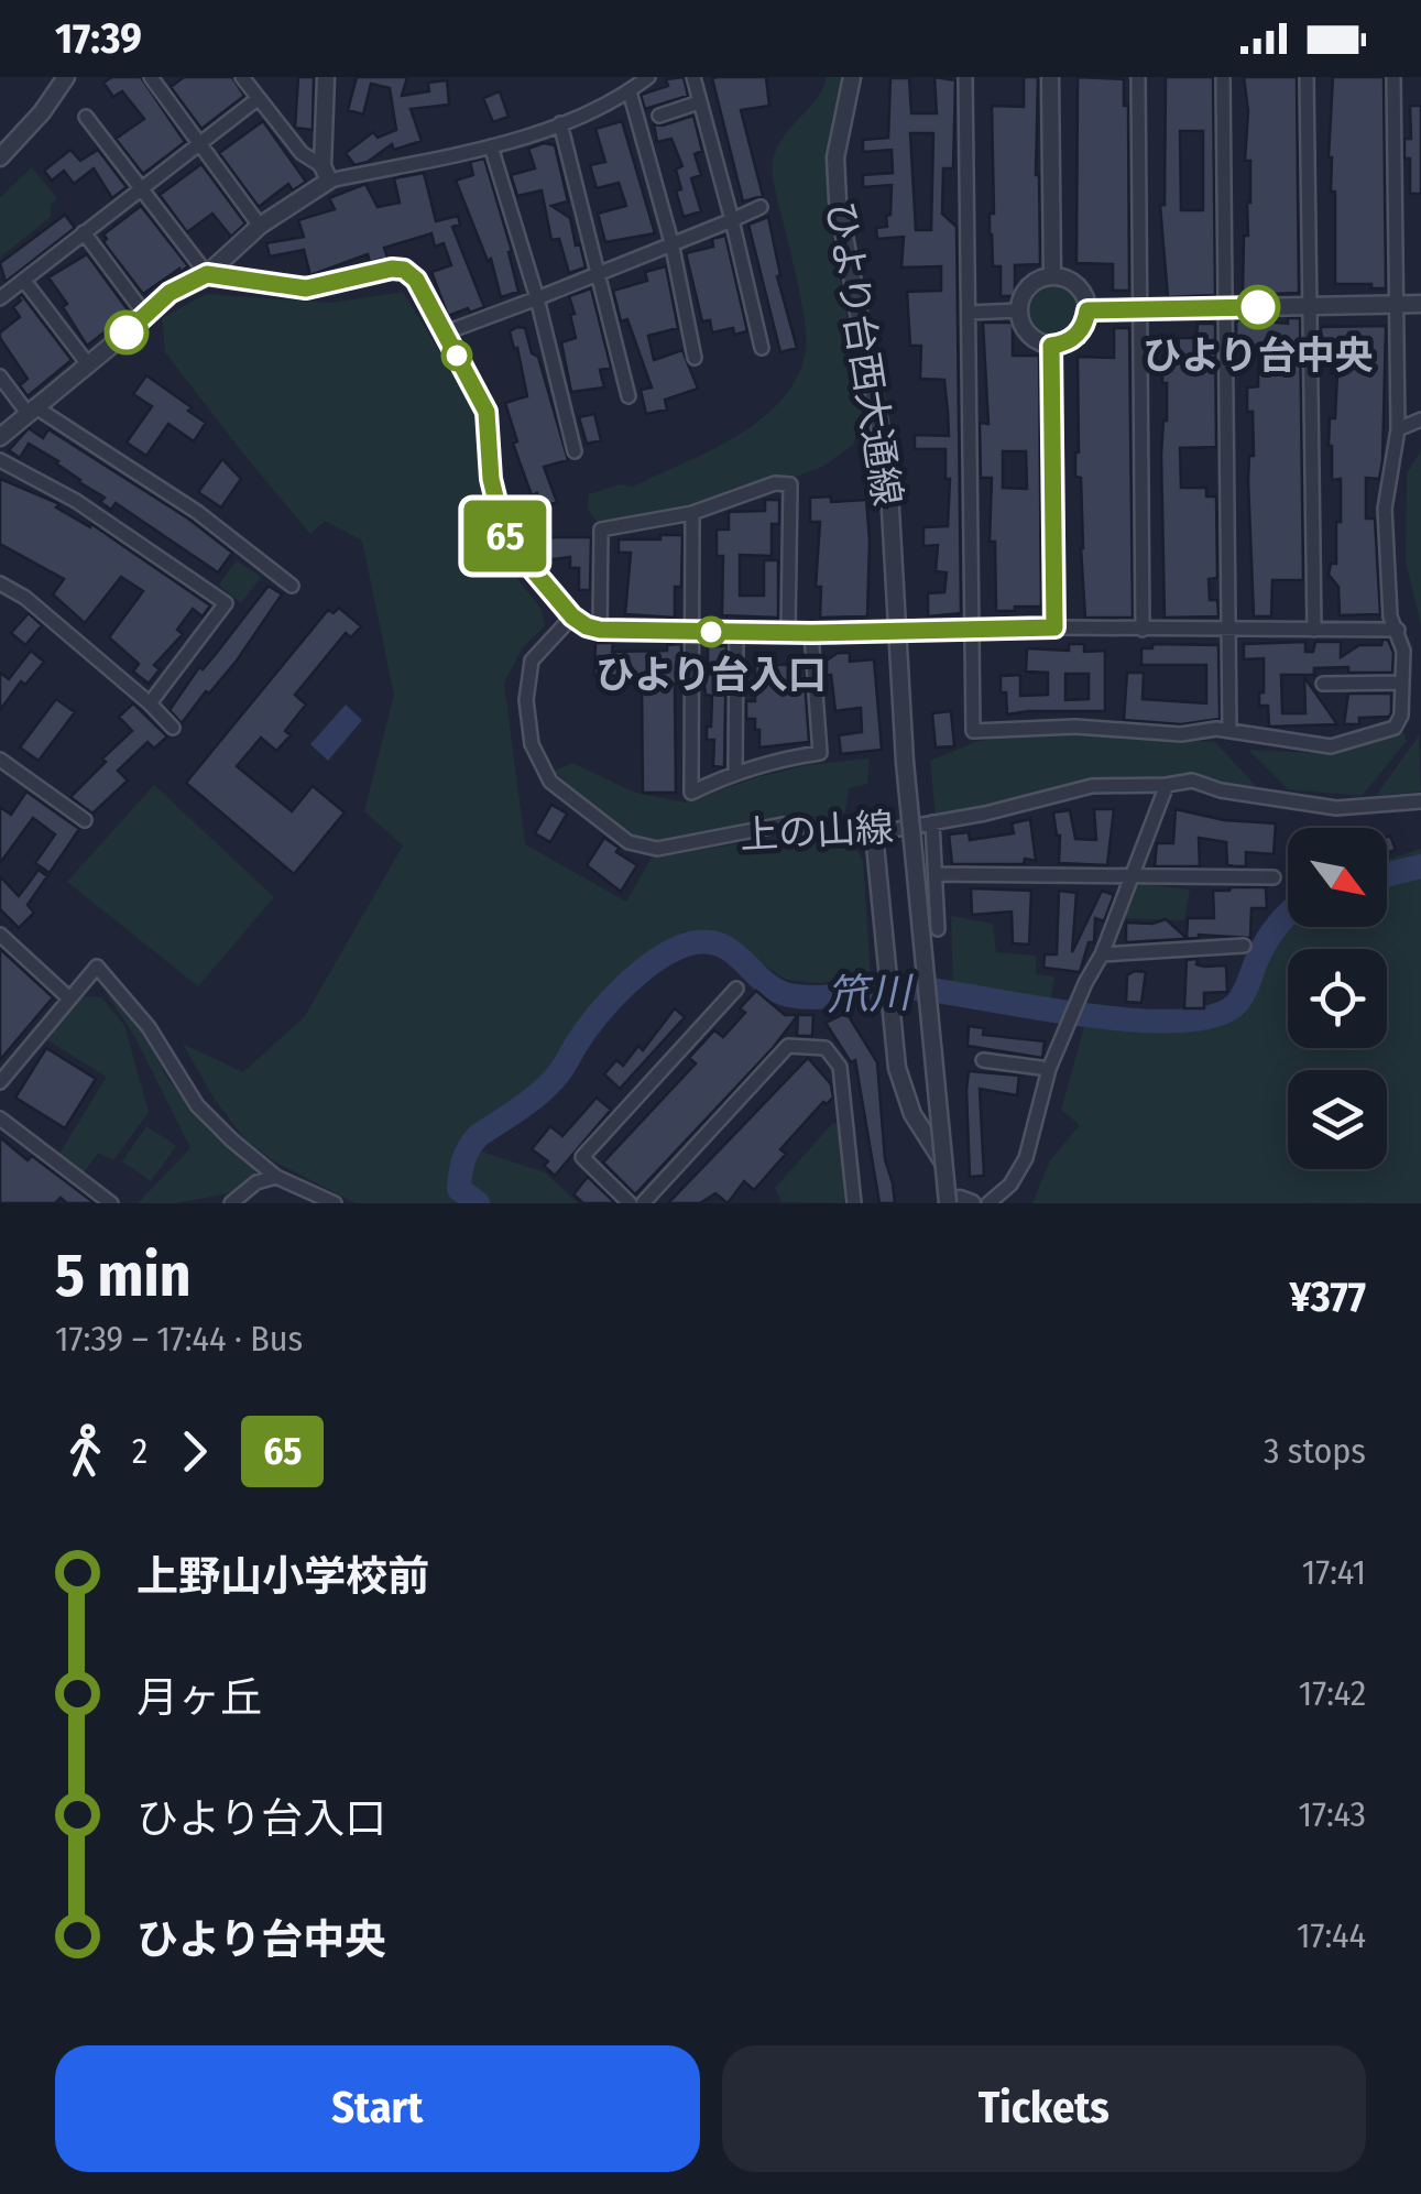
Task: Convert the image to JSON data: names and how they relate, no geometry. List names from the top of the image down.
{
  "streets": {
    "street": ["ひより台西大通線", "上の山線"]
  },
  "water": ["笊川"],
  "places": ["ひより台中央", "ひより台入口"],
  "lines": ["bus line 65"],
  "north": "bottom right",
  "page": {
    "status": "17:39",
    "on_map": "65",
    "heading": ["5 min", "17:39 – 17:44 · Bus", "¥377"],
    "legs": ["2", "65", "3 stops"],
    "list": [
      {
        "name": "上野山小学校前",
        "value": "17:41"
      },
      {
        "name": "月ヶ丘",
        "value": "17:42"
      },
      {
        "name": "ひより台入口",
        "value": "17:43"
      },
      {
        "name": "ひより台中央",
        "value": "17:44"
      }
    ],
    "buttons": ["Start", "Tickets"]
  }
}
